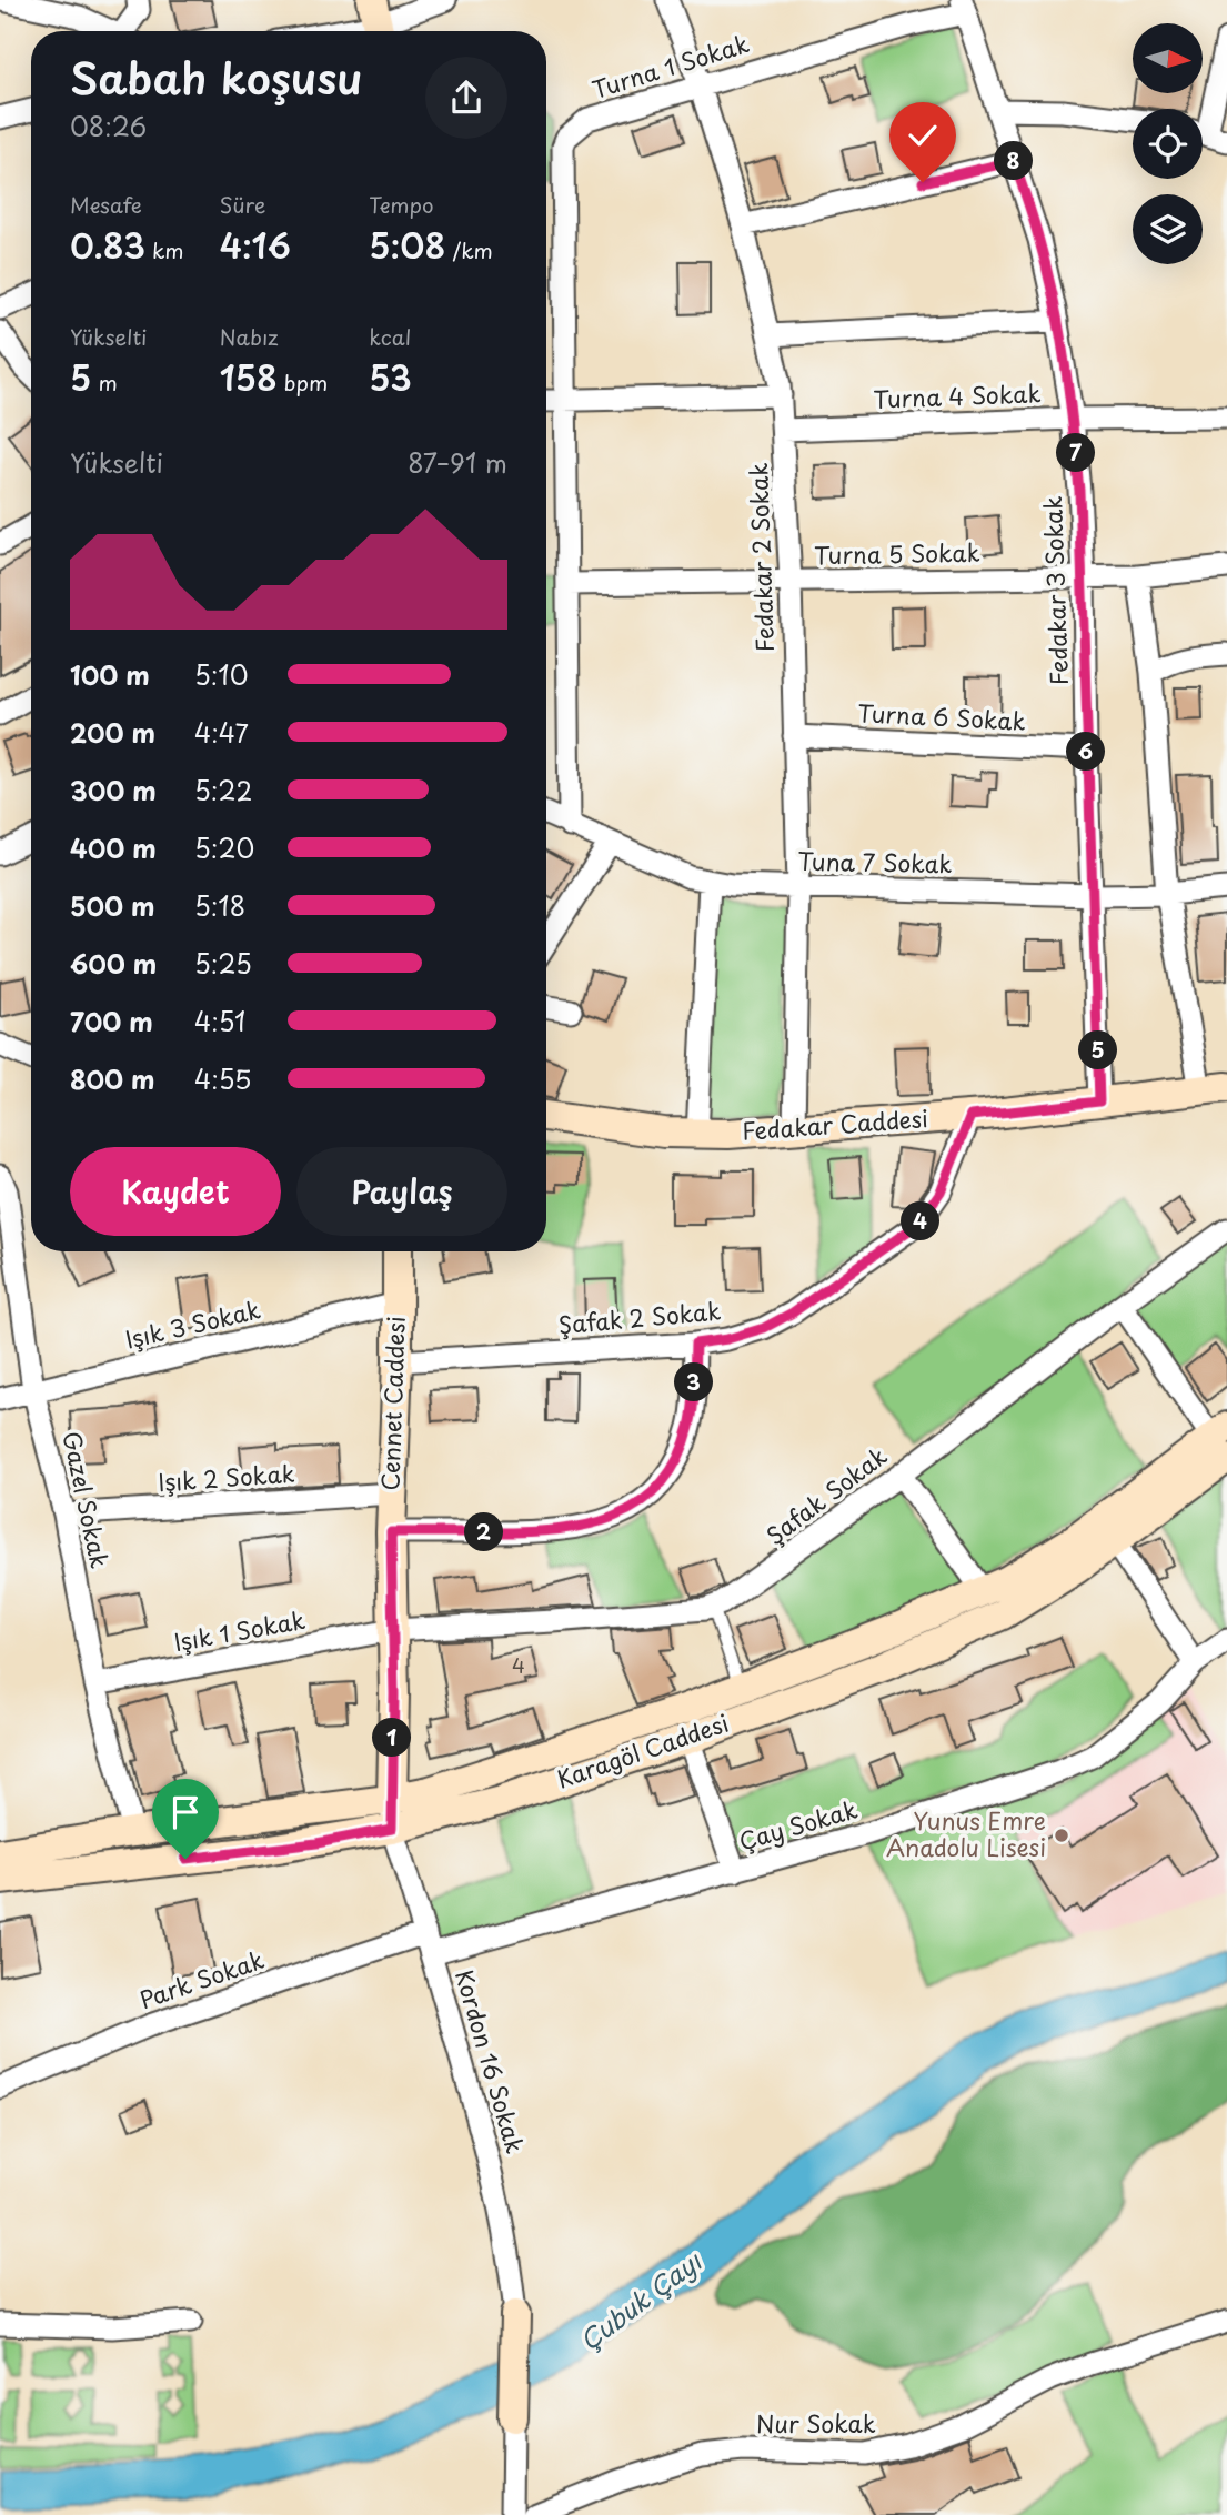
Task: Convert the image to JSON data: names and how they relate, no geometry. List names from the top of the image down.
{
  "streets": {
    "main road": ["Fedakar Caddesi", "Cennet Caddesi", "Karagöl Caddesi"],
    "street": [
      "Turna 1 Sokak",
      "Turna 4 Sokak",
      "Turna 5 Sokak",
      "Fedakar 2 Sokak",
      "Fedakar 3 Sokak",
      "Turna 6 Sokak",
      "Tuna 7 Sokak",
      "Şafak 2 Sokak",
      "Işık 3 Sokak",
      "Işık 2 Sokak",
      "Şafak Sokak",
      "Gazel Sokak",
      "Işık 1 Sokak",
      "Çay Sokak",
      "Park Sokak",
      "Kordon 16 Sokak",
      "Nur Sokak"
    ]
  },
  "crossings": [
    ["Turna 1 Sokak", "Turna 5 Sokak"],
    ["Turna 1 Sokak", "Fedakar 2 Sokak"],
    ["Turna 1 Sokak", "Fedakar 3 Sokak"],
    ["Turna 1 Sokak", "Tuna 7 Sokak"],
    ["Turna 4 Sokak", "Fedakar 2 Sokak"],
    ["Turna 4 Sokak", "Fedakar 3 Sokak"],
    ["Turna 5 Sokak", "Fedakar 2 Sokak"],
    ["Turna 5 Sokak", "Fedakar 3 Sokak"],
    ["Fedakar 2 Sokak", "Turna 6 Sokak"],
    ["Fedakar 2 Sokak", "Tuna 7 Sokak"],
    ["Fedakar 2 Sokak", "Fedakar Caddesi"],
    ["Fedakar 3 Sokak", "Turna 6 Sokak"],
    ["Fedakar 3 Sokak", "Tuna 7 Sokak"],
    ["Fedakar 3 Sokak", "Fedakar Caddesi"],
    ["Fedakar Caddesi", "Şafak 2 Sokak"],
    ["Şafak 2 Sokak", "Cennet Caddesi"],
    ["Işık 3 Sokak", "Cennet Caddesi"],
    ["Işık 3 Sokak", "Gazel Sokak"],
    ["Cennet Caddesi", "Işık 2 Sokak"],
    ["Cennet Caddesi", "Şafak Sokak"],
    ["Cennet Caddesi", "Işık 1 Sokak"],
    ["Cennet Caddesi", "Kordon 16 Sokak"],
    ["Işık 2 Sokak", "Gazel Sokak"],
    ["Şafak Sokak", "Işık 1 Sokak"],
    ["Gazel Sokak", "Işık 1 Sokak"],
    ["Karagöl Caddesi", "Kordon 16 Sokak"],
    ["Çay Sokak", "Park Sokak"],
    ["Çay Sokak", "Kordon 16 Sokak"],
    ["Park Sokak", "Kordon 16 Sokak"]
  ],
  "water": ["Çubuk Çayı"],
  "places": ["Yunus Emre Anadolu Lisesi"],
  "house_numbers": ["4"],
  "north": "right",
  "page": {
    "heading": ["Sabah koşusu", "08:26"],
    "pins": [
      "8",
      "7",
      "6",
      "5",
      "4",
      "3",
      "2",
      "1"
    ],
    "stats": [
      ["Mesafe", "0.83 km"],
      ["Süre", "4:16"],
      ["Tempo", "5:08 /km"],
      ["Yükselti", "5 m"],
      ["Nabız", "158 bpm"],
      ["kcal", "53"]
    ],
    "chart": ["Yükselti", "87–91 m"],
    "list": [
      {
        "name": "100 m",
        "note": "5:10"
      },
      {
        "name": "200 m",
        "note": "4:47"
      },
      {
        "name": "300 m",
        "note": "5:22"
      },
      {
        "name": "400 m",
        "note": "5:20"
      },
      {
        "name": "500 m",
        "note": "5:18"
      },
      {
        "name": "600 m",
        "note": "5:25"
      },
      {
        "name": "700 m",
        "note": "4:51"
      },
      {
        "name": "800 m",
        "note": "4:55"
      }
    ],
    "buttons": ["Kaydet", "Paylaş"]
  }
}
